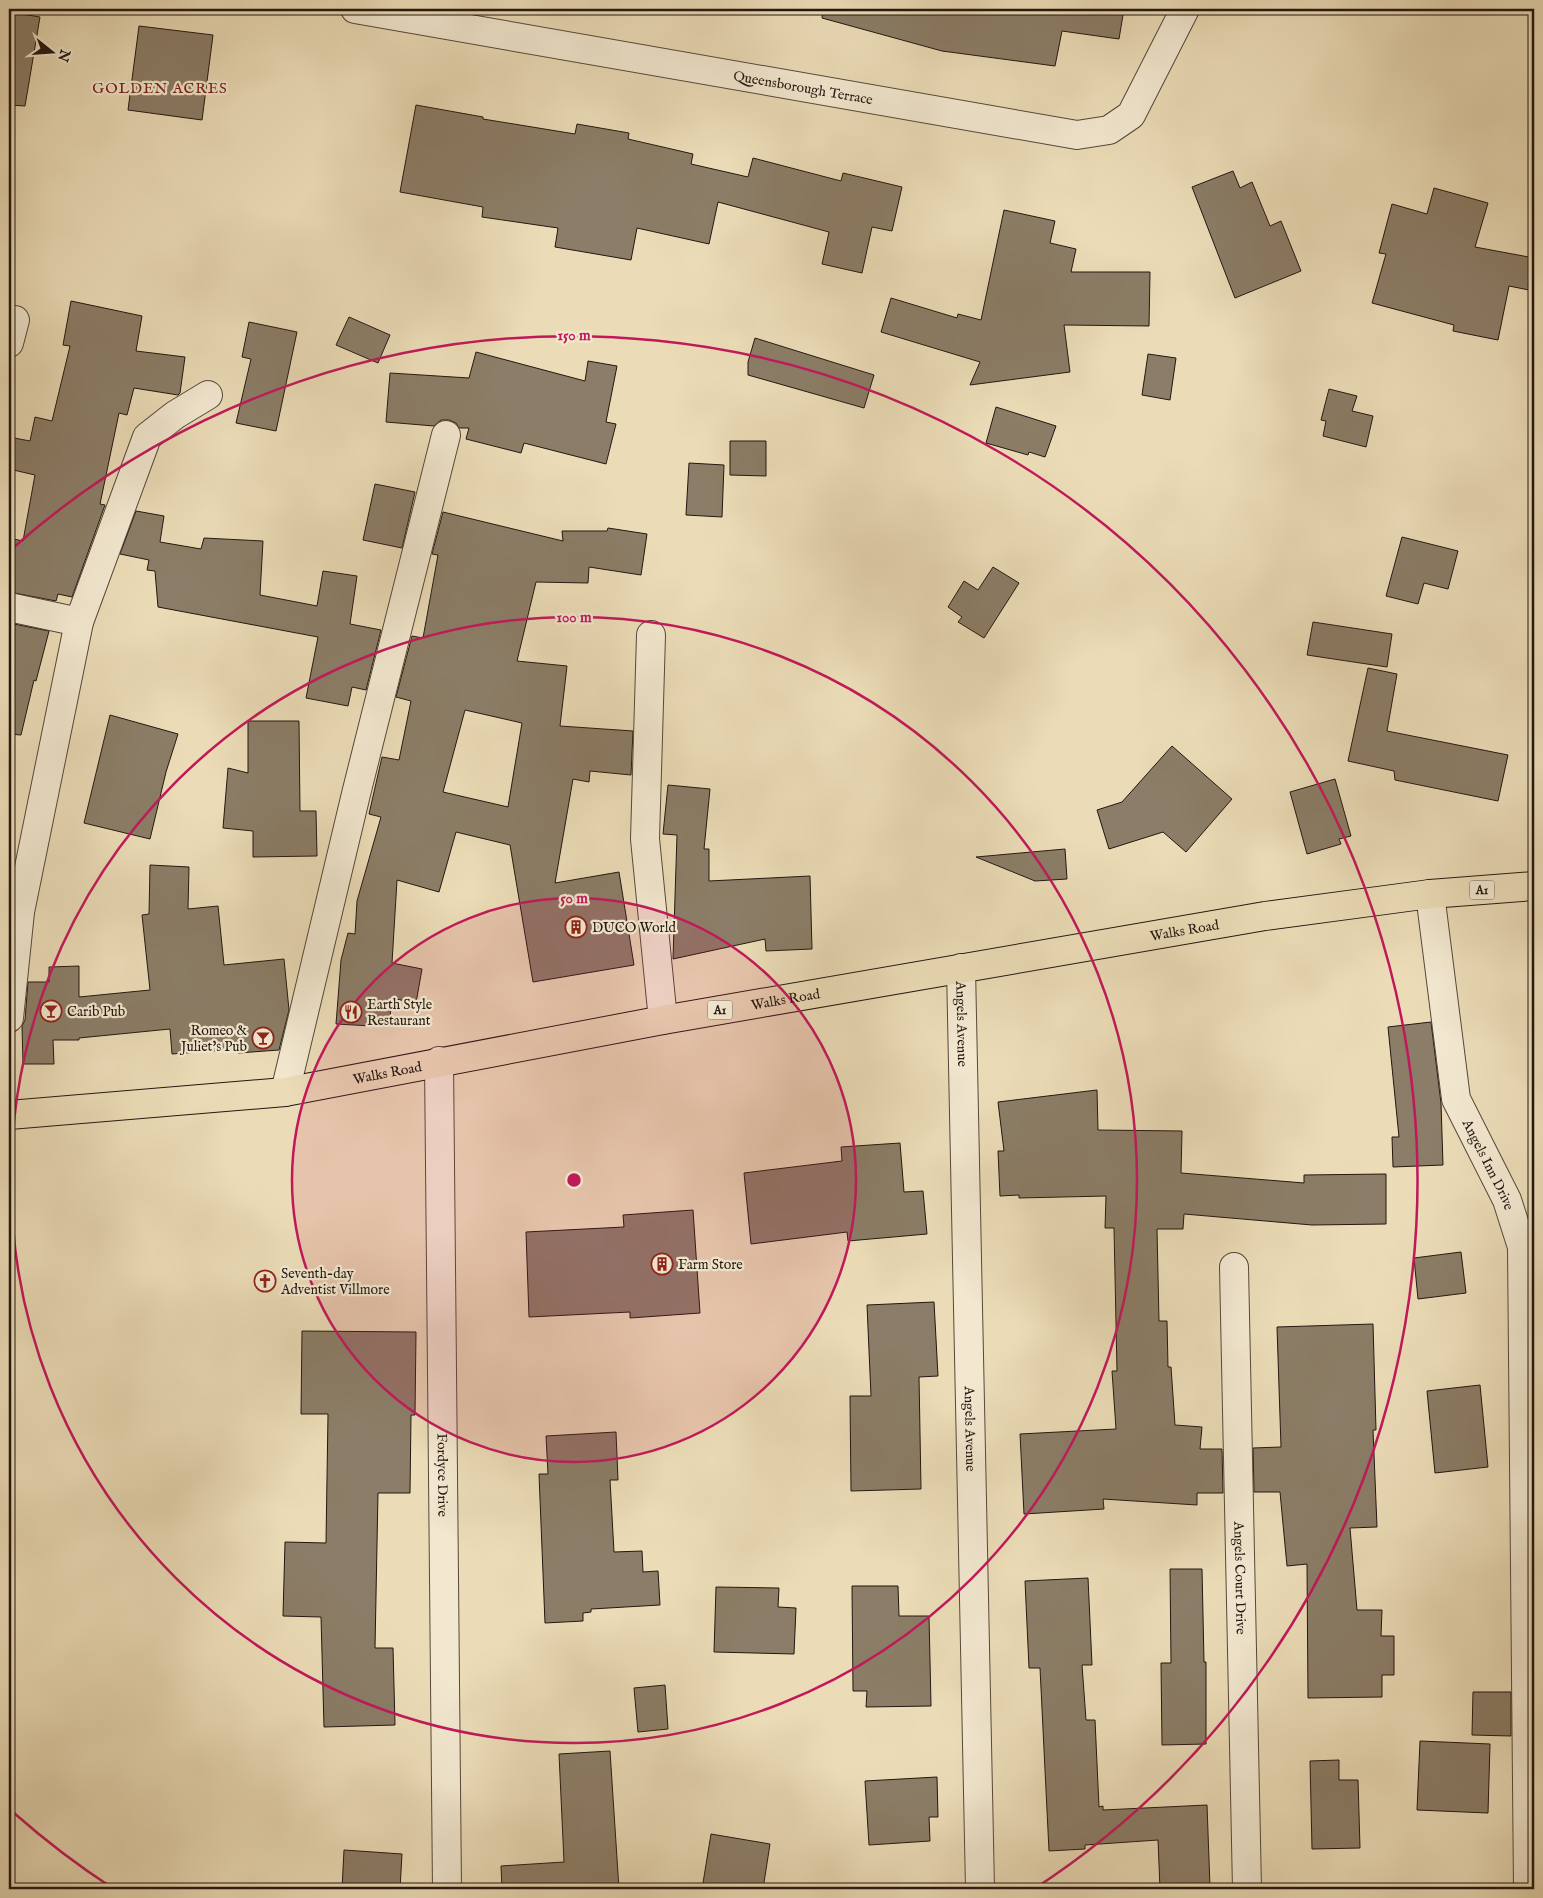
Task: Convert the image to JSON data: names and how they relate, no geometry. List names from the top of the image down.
{
  "streets": {
    "main road": ["A1", "Walks Road"],
    "street": [
      "Queensborough Terrace",
      "Angels Avenue",
      "Angels Inn Drive",
      "Fordyce Drive",
      "Angels Court Drive"
    ]
  },
  "crossings": [
    ["Walks Road", "Angels Avenue"],
    ["Walks Road", "Angels Inn Drive"],
    ["Walks Road", "Fordyce Drive"]
  ],
  "districts": ["GOLDEN ACRES"],
  "places": {
    "building": ["DUCO World", "Farm Store"],
    "bar": ["Carib Pub", "Romeo & Juliet's Pub"],
    "restaurant": ["Earth Style Restaurant"],
    "church": ["Seventh-day Adventist Villmore"]
  },
  "north": "right",
  "rings": ["150 m", "100 m", "50 m"]
}
